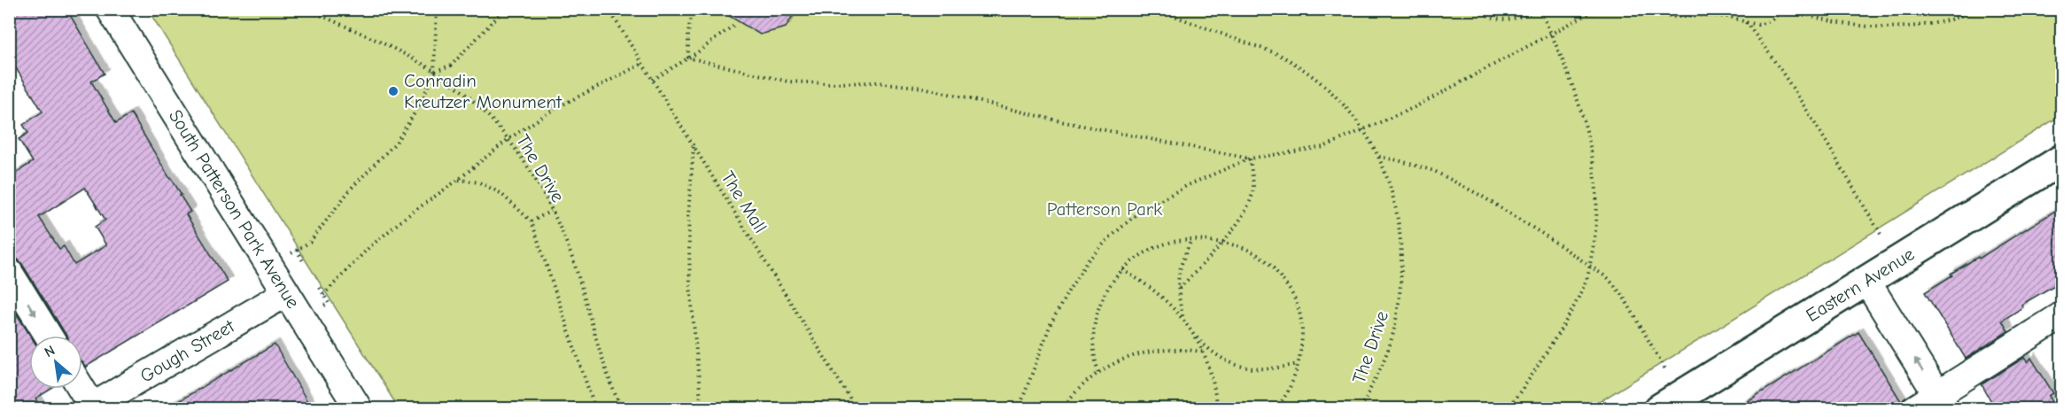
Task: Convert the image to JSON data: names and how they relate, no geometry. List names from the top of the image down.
{
  "streets": {
    "main road": ["Eastern Avenue"],
    "street": ["South Patterson Park Avenue", "Gough Street"],
    "path": ["The Drive", "The Mall"]
  },
  "crossings": [
    ["South Patterson Park Avenue", "Gough Street"]
  ],
  "parks": ["Patterson Park"],
  "places": ["Conradin Kreutzer Monument"],
  "north": "top left"
}
